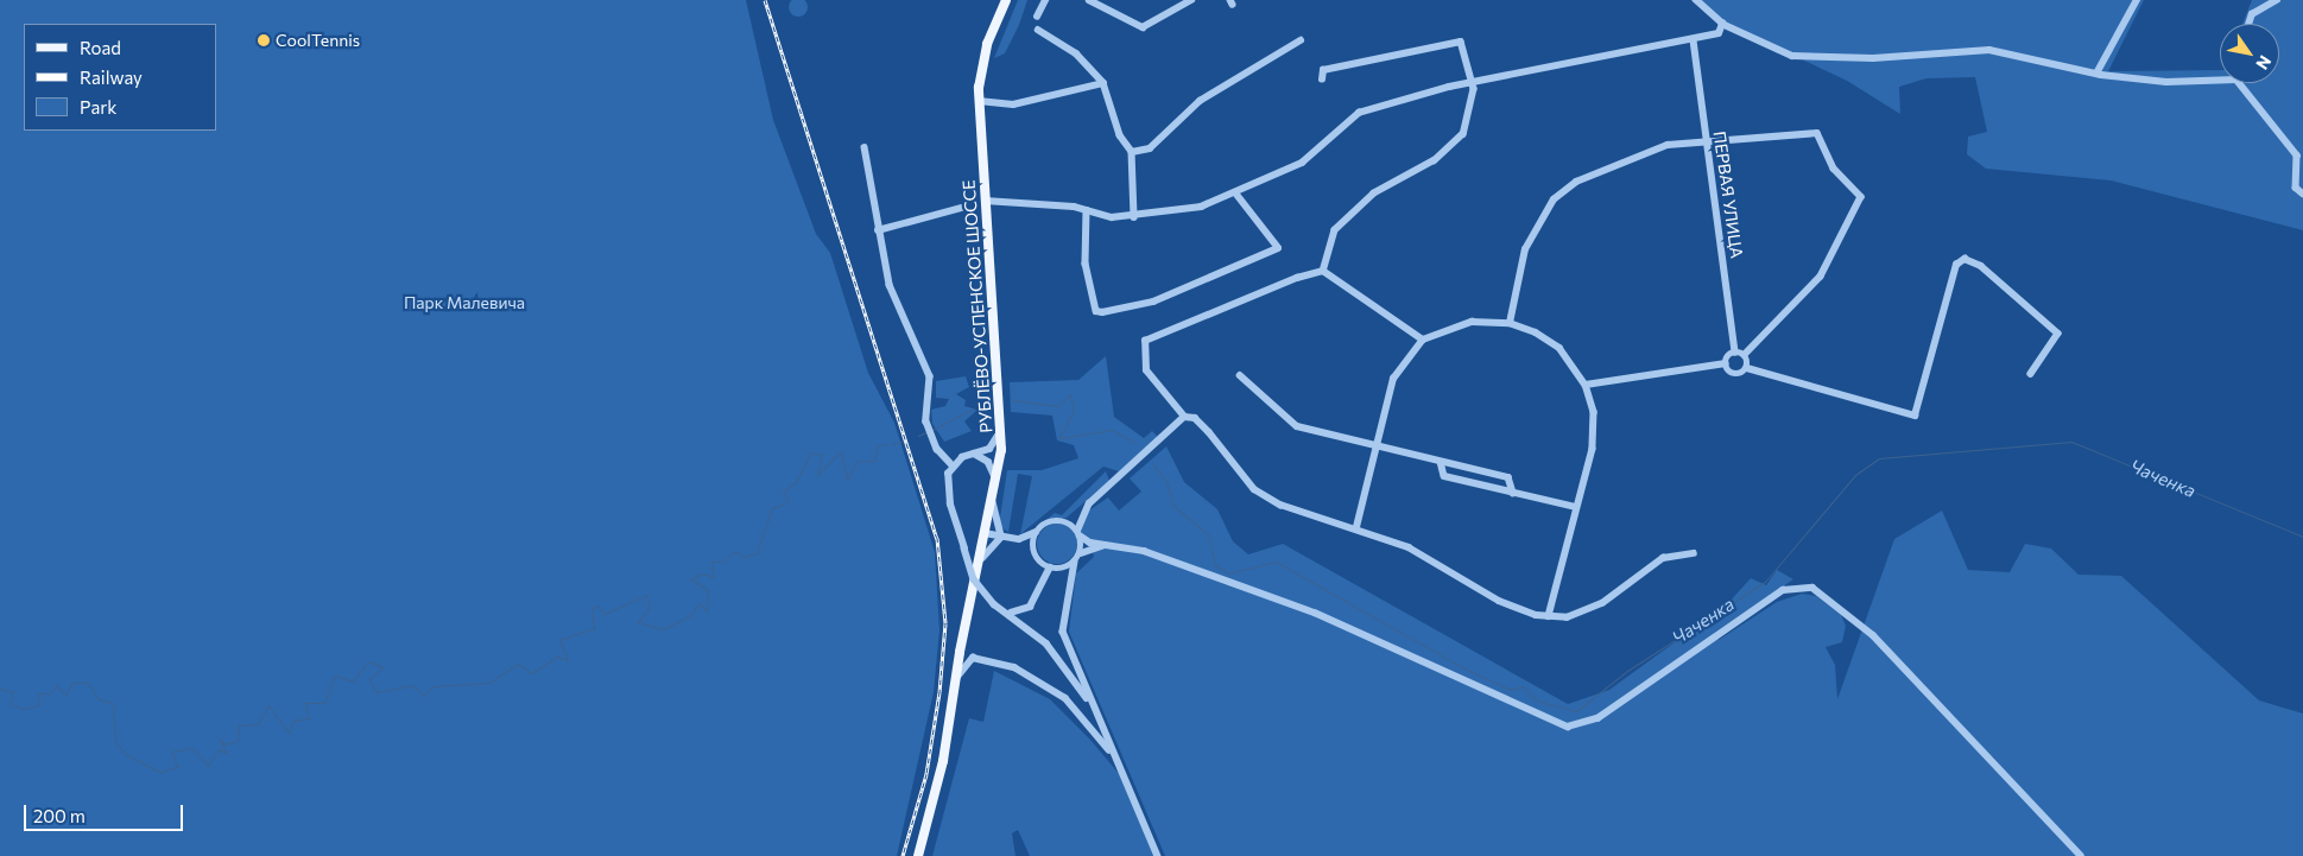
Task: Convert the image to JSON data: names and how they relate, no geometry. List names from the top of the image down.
{
  "streets": {
    "main road": ["РУБЛЁВО-УСПЕНСКОЕ ШОССЕ"],
    "street": ["ПЕРВАЯ УЛИЦА"]
  },
  "water": ["Чаченка"],
  "parks": ["Парк Малевича"],
  "places": ["CoolTennis"],
  "legend": ["Road", "Railway", "Park"],
  "scale_bar": "200 m",
  "north": "bottom right"
}
